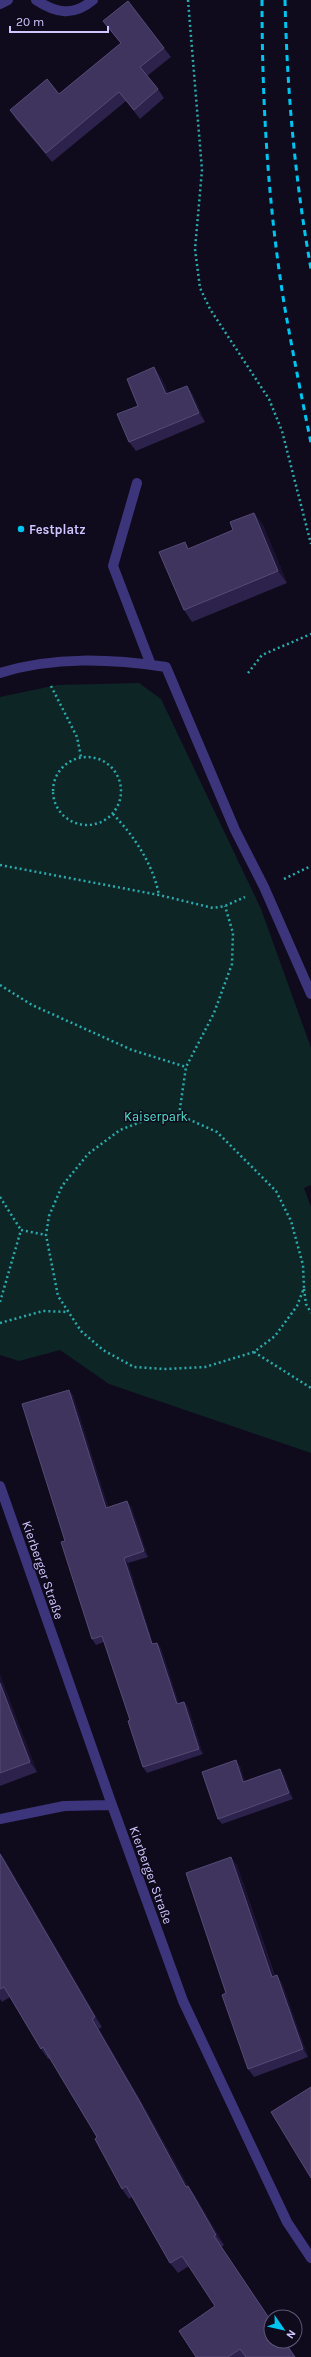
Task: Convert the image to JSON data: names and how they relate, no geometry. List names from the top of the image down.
{
  "streets": {
    "street": ["Kierberger Straße"]
  },
  "parks": ["Kaiserpark"],
  "places": ["Festplatz"],
  "scale_bar": "20 m",
  "north": "bottom right"
}
